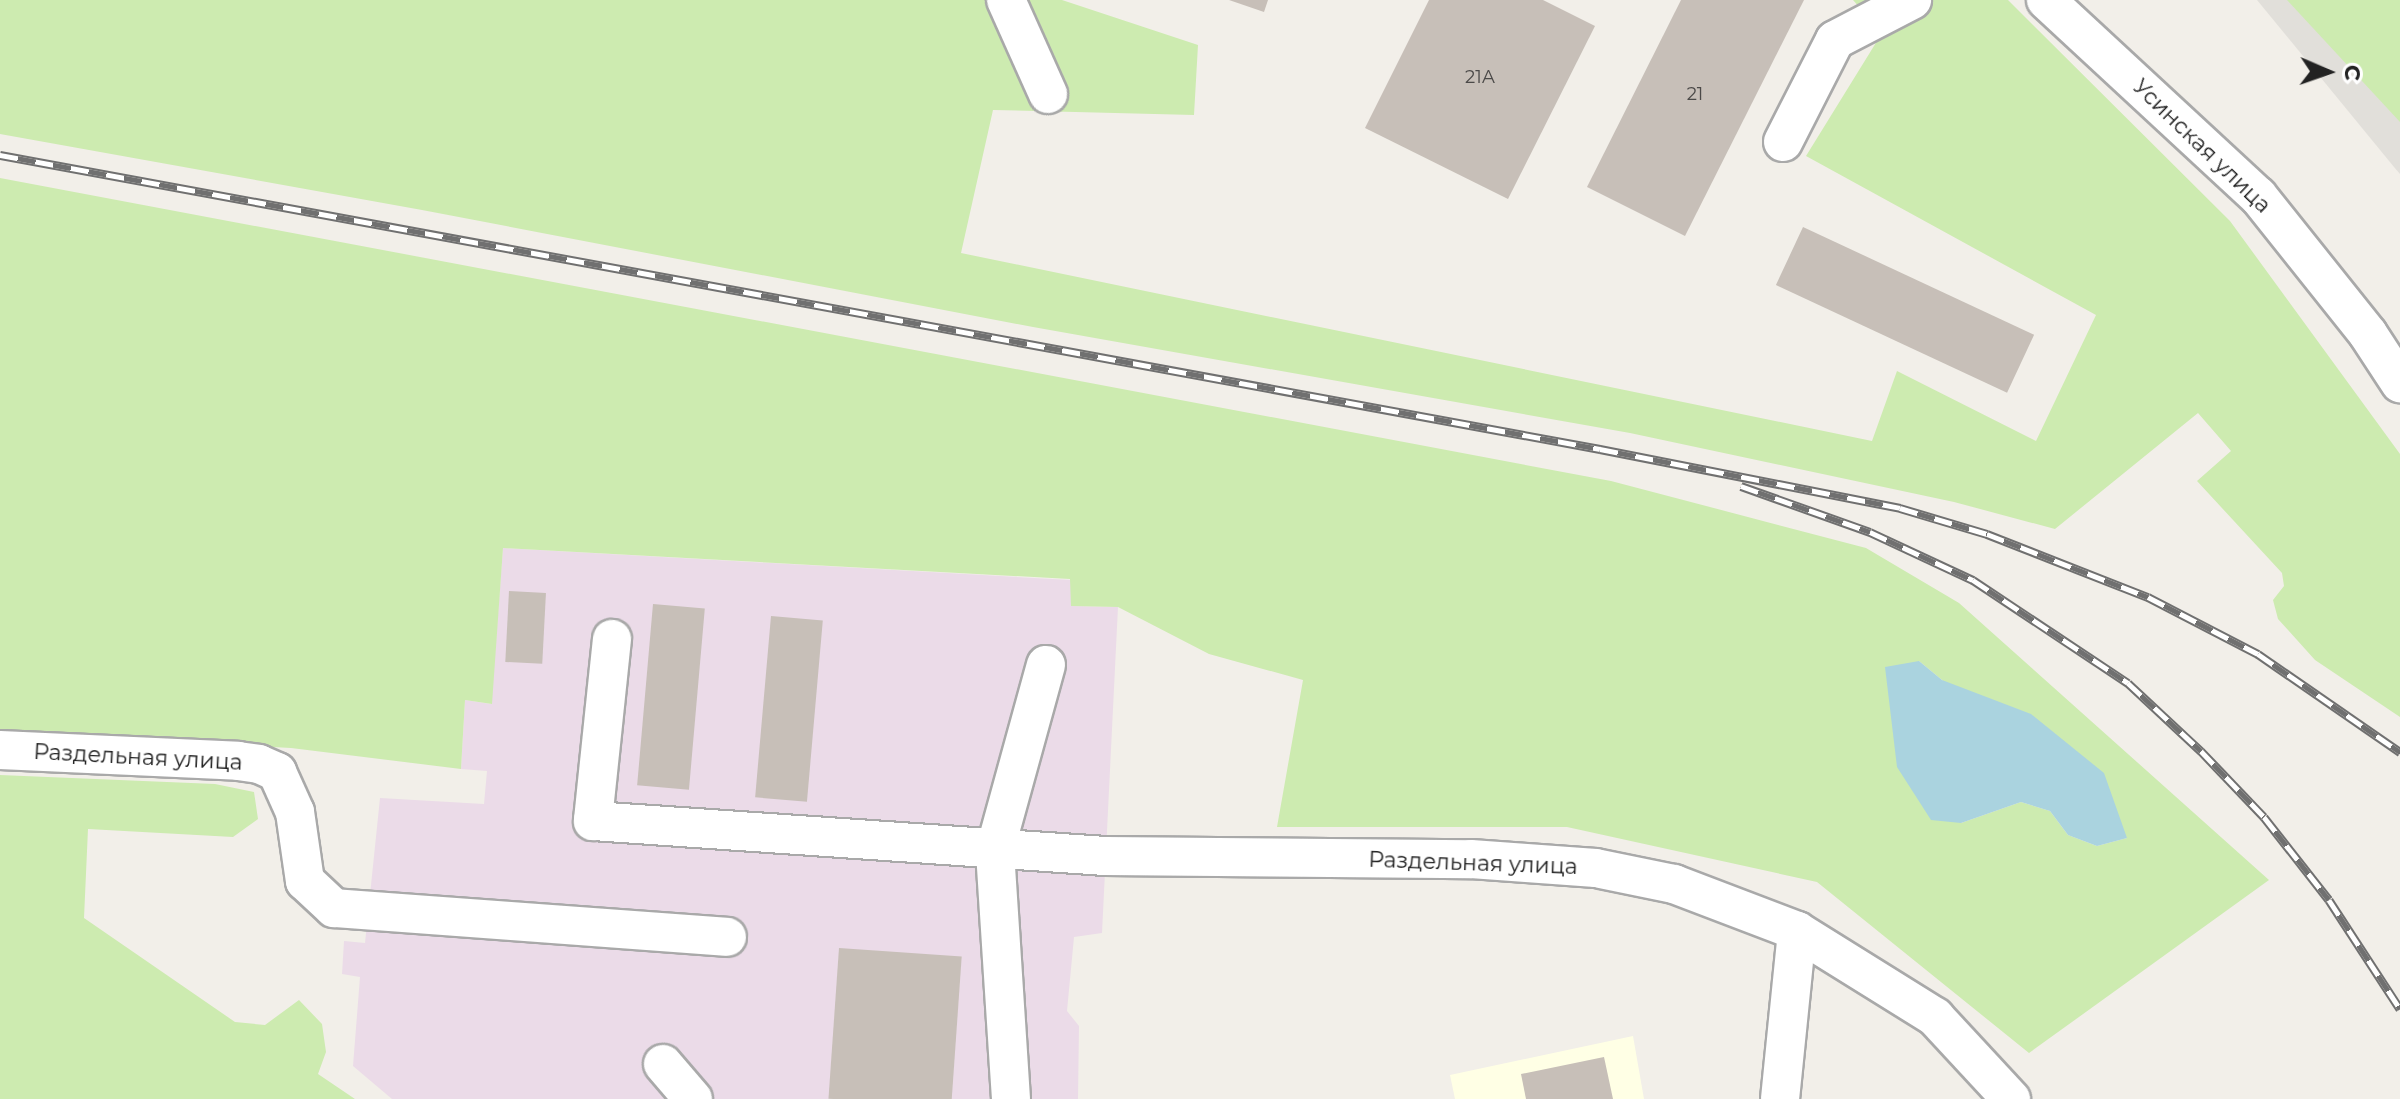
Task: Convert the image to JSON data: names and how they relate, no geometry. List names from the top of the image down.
{
  "streets": {
    "street": ["Усинская улица", "Раздельная улица"]
  },
  "house_numbers": ["21А", "21"],
  "north": "right"
}
